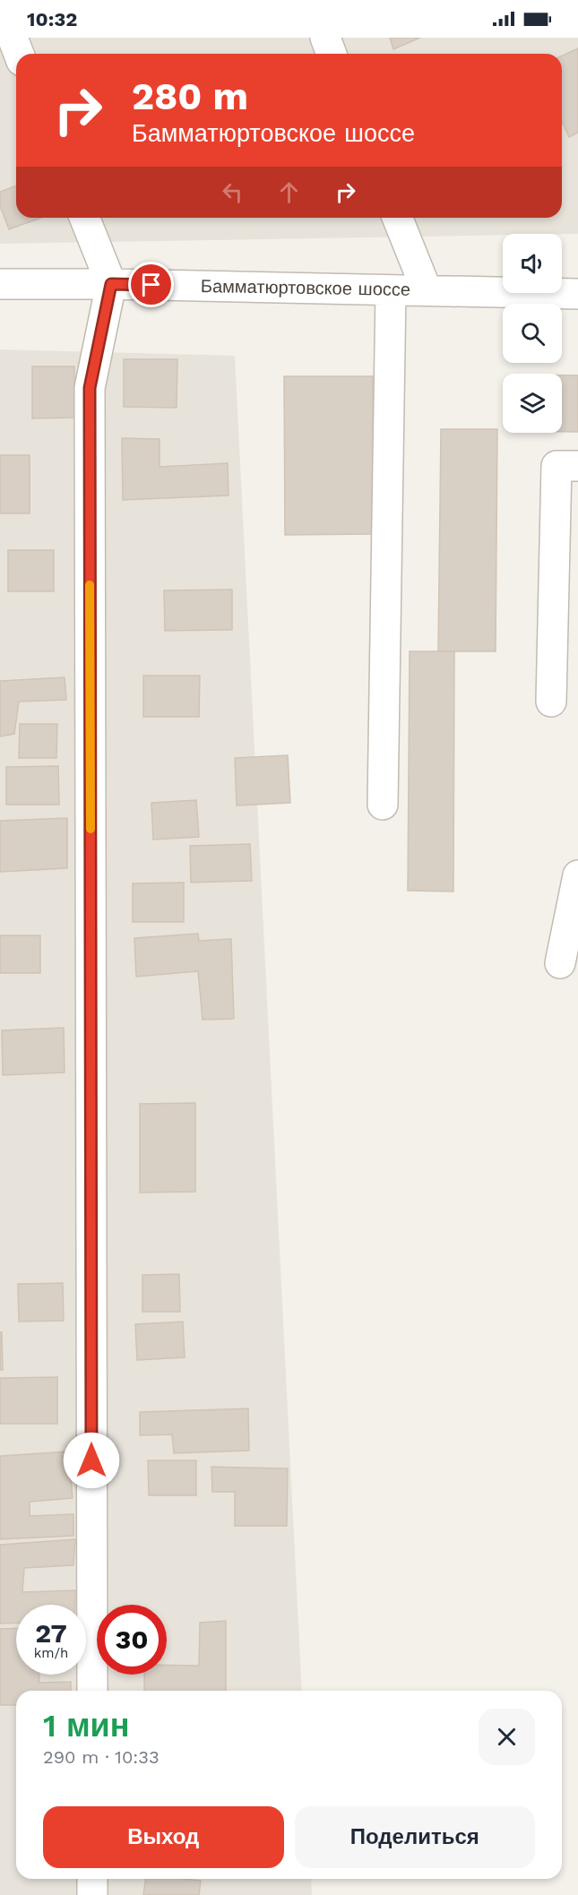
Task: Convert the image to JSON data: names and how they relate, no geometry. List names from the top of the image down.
{
  "streets": {
    "street": ["Бамматюртовское шоссе"]
  },
  "page": {
    "status": "10:32",
    "turn": ["280 m", "Бамматюртовское шоссе"],
    "speed": "27 km/h",
    "limit": "30",
    "heading": ["1 мин", "290 m · 10:33"],
    "buttons": ["Выход", "Поделиться"]
  }
}
